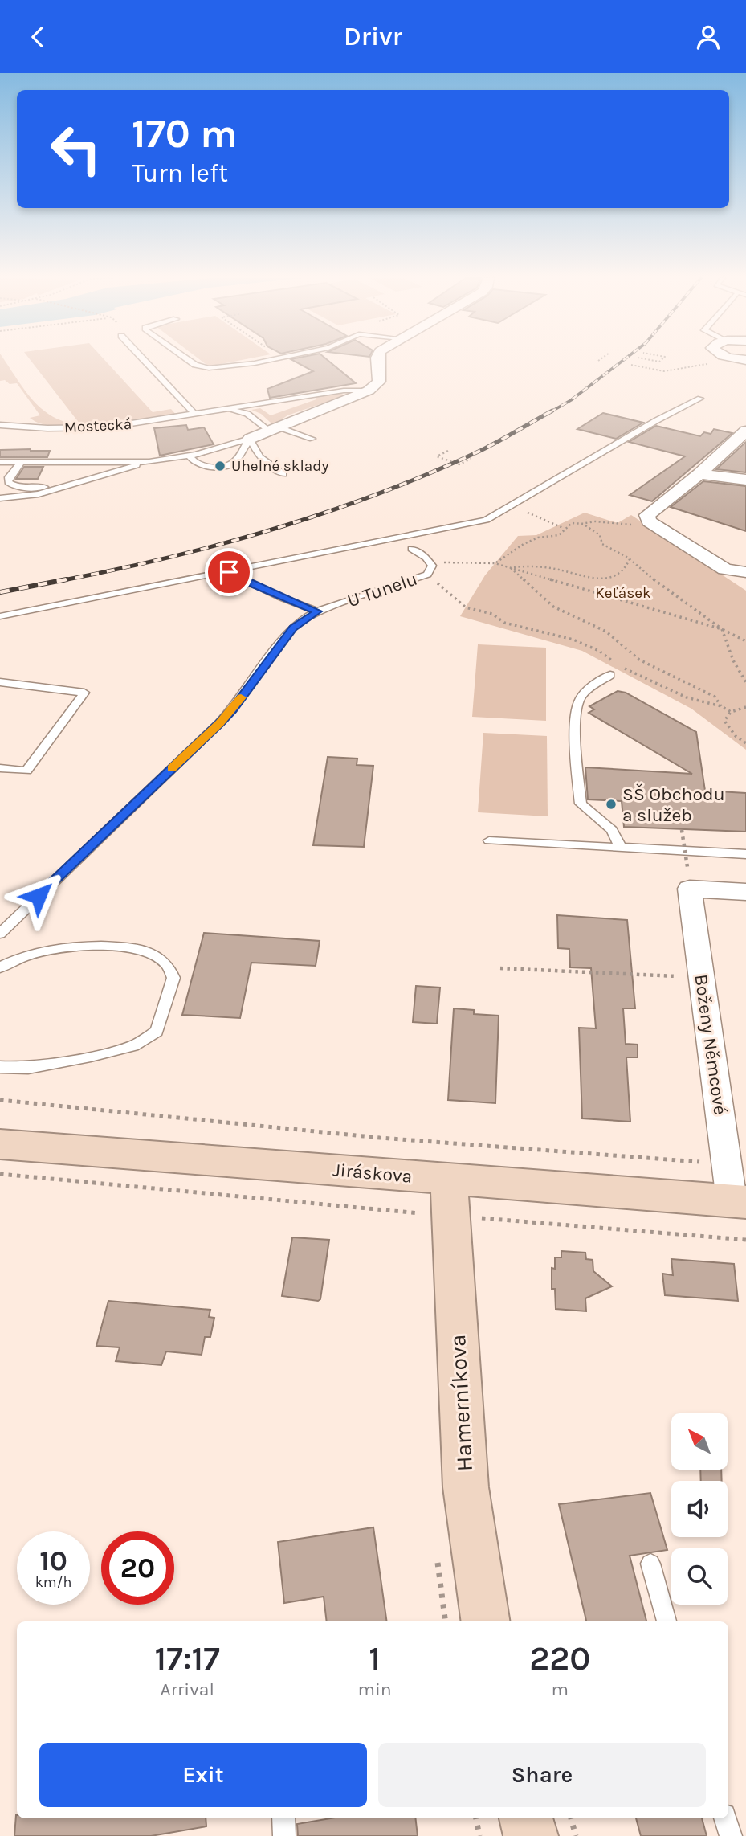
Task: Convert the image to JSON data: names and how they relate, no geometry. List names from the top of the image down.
{
  "streets": {
    "main road": ["Jiráskova", "Hamerníkova"],
    "street": ["Boženy Němcové"],
    "lane": ["Mostecká", "U Tunelu"]
  },
  "crossings": [
    ["Boženy Němcové", "Jiráskova"],
    ["Jiráskova", "Hamerníkova"]
  ],
  "parks": ["Keťásek"],
  "places": ["Uhelné sklady", "SŠ Obchodu a služeb"],
  "north": "top left",
  "page": {
    "header": "Drivr",
    "turn": ["170 m", "Turn left"],
    "speed": "10 km/h",
    "limit": "20",
    "eta": [
      "17:17",
      "Arrival",
      "1",
      "min",
      "220",
      "m"
    ],
    "buttons": ["Exit", "Share"]
  }
}
